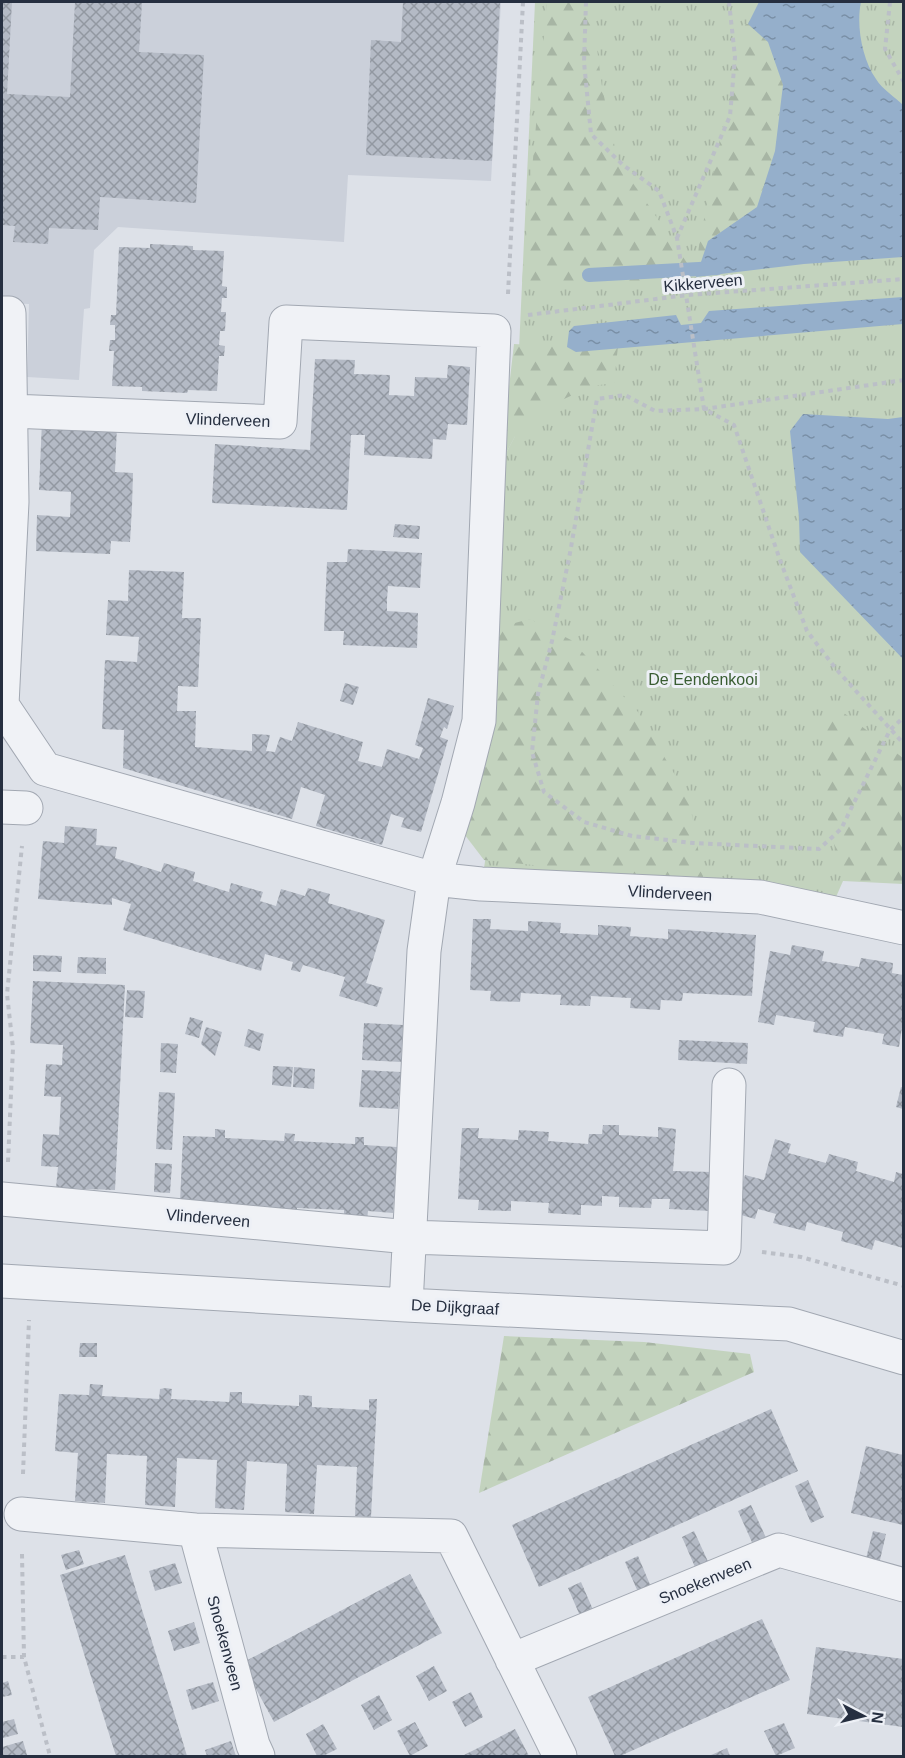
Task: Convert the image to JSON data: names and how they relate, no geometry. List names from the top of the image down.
{
  "streets": {
    "street": ["Vlinderveen", "De Dijkgraaf", "Snoekenveen"],
    "path": ["Kikkerveen"]
  },
  "crossings": [
    ["Kikkerveen", "Vlinderveen"]
  ],
  "parks": ["De Eendenkooi"],
  "north": "right"
}
